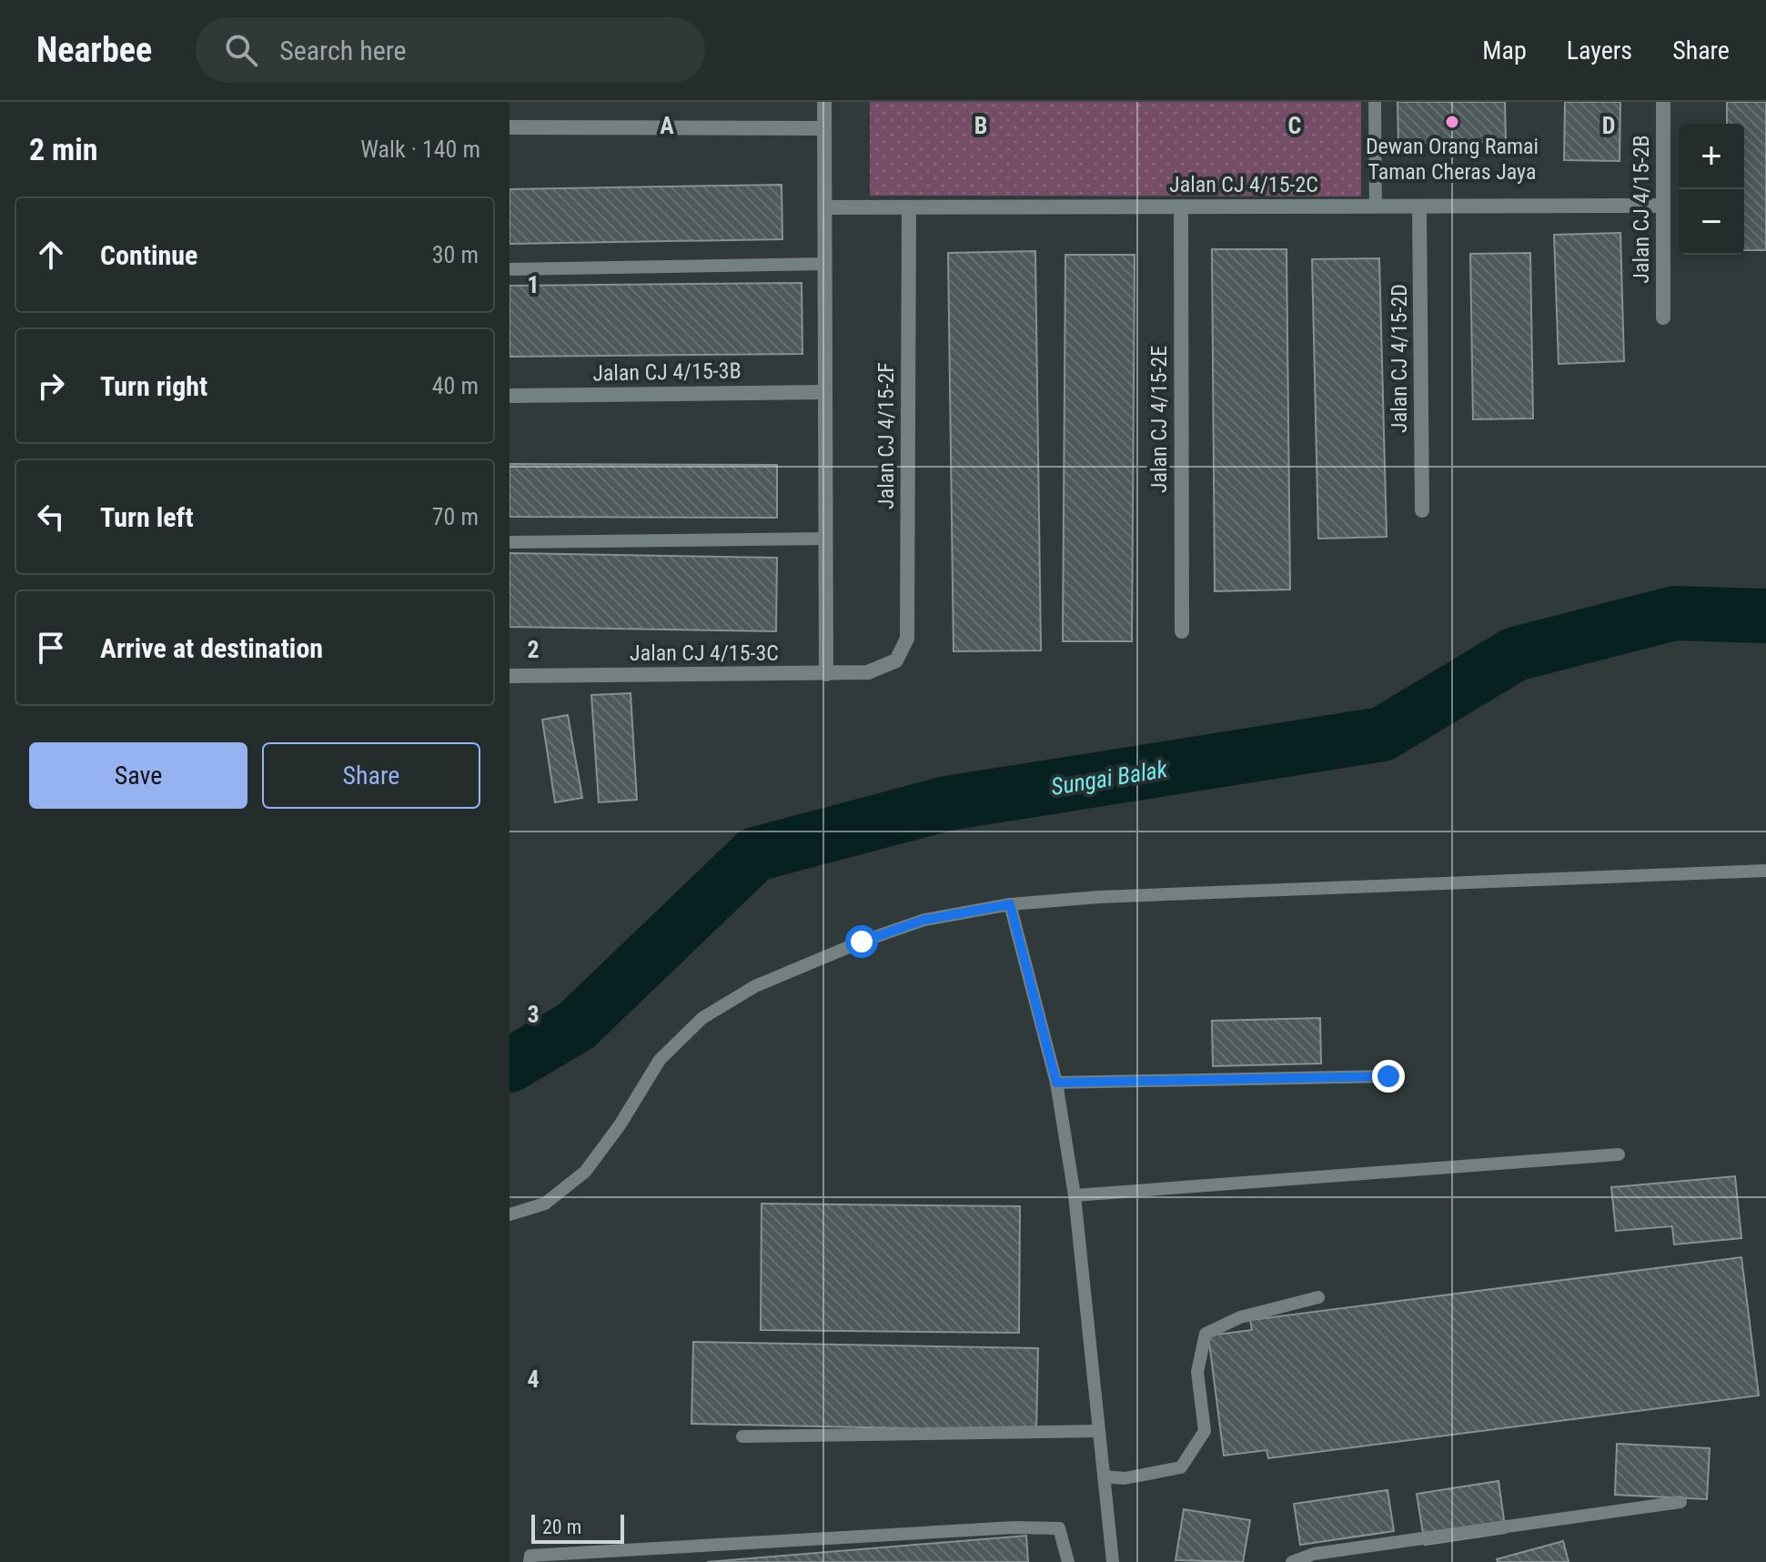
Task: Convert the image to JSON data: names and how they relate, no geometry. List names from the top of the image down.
{
  "streets": {
    "street": [
      "Jalan CJ 4/15-2C",
      "Jalan CJ 4/15-2B",
      "Jalan CJ 4/15-2D",
      "Jalan CJ 4/15-3B",
      "Jalan CJ 4/15-2E",
      "Jalan CJ 4/15-2F",
      "Jalan CJ 4/15-3C"
    ]
  },
  "crossings": [
    ["Jalan CJ 4/15-2C", "Jalan CJ 4/15-2B"],
    ["Jalan CJ 4/15-2C", "Jalan CJ 4/15-2D"],
    ["Jalan CJ 4/15-2C", "Jalan CJ 4/15-2E"],
    ["Jalan CJ 4/15-2C", "Jalan CJ 4/15-2F"],
    ["Jalan CJ 4/15-2F", "Jalan CJ 4/15-3C"]
  ],
  "water": ["Sungai Balak"],
  "places": ["Dewan Orang Ramai Taman Cheras Jaya"],
  "scale_bar": "20 m",
  "page": {
    "header": "Nearbee",
    "search": "Search here",
    "nav": ["Map", "Layers", "Share"],
    "heading": ["2 min", "Walk · 140 m"],
    "map_buttons": ["+", "−"],
    "list": [
      ["Continue", "30 m"],
      ["Turn right", "40 m"],
      ["Turn left", "70 m"],
      "Arrive at destination"
    ],
    "buttons": ["Save", "Share"],
    "scale": "20 m"
  },
  "grid": {
    "columns": [
      "A",
      "B",
      "C",
      "D"
    ],
    "rows": [
      "1",
      "2",
      "3",
      "4"
    ]
  }
}
